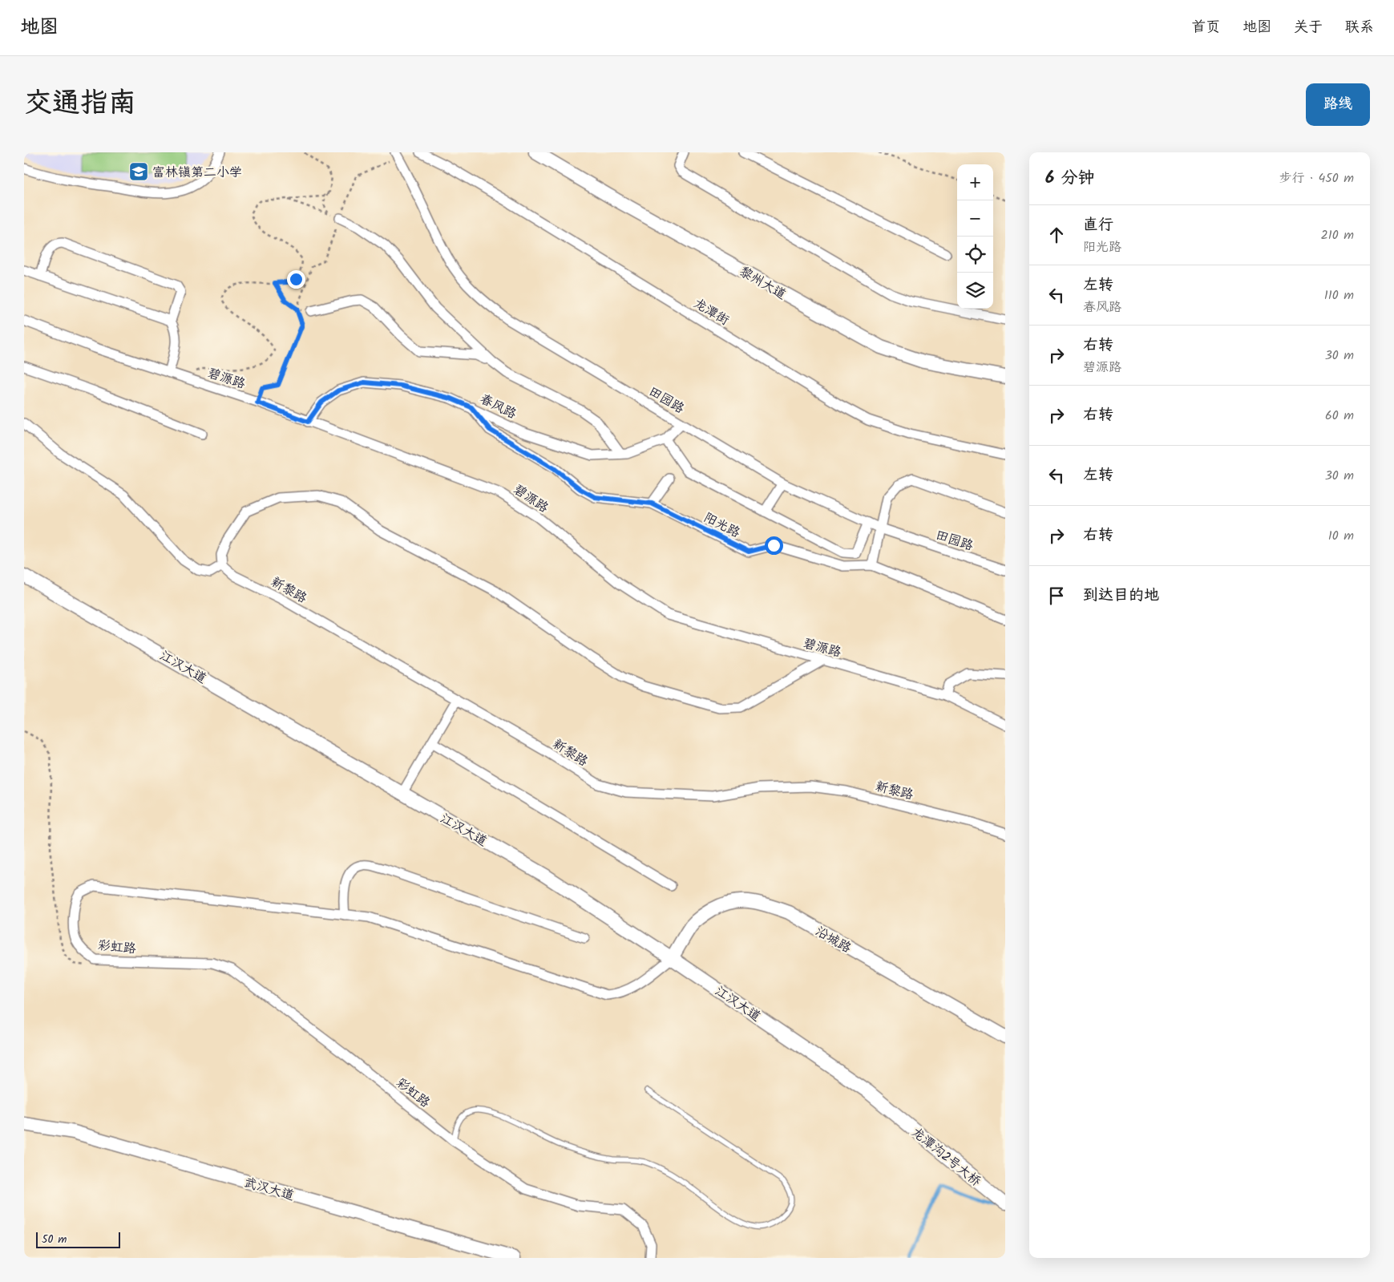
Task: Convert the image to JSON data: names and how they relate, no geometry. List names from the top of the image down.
{
  "streets": {
    "main road": [
      "黎州大道",
      "江汉大道",
      "沿城路",
      "龙潭沟2号大桥",
      "武汉大道"
    ],
    "street": [
      "龙潭街",
      "碧源路",
      "田园路",
      "春风路",
      "阳光路",
      "新黎路",
      "彩虹路"
    ]
  },
  "crossings": [
    ["碧源路", "春风路"],
    ["田园路", "春风路"],
    ["春风路", "阳光路"],
    ["江汉大道", "沿城路"],
    ["江汉大道", "彩虹路"],
    ["江汉大道", "龙潭沟2号大桥"],
    ["沿城路", "彩虹路"]
  ],
  "places": {
    "school or university": ["富林镇第二小学"]
  },
  "scale_bar": "50 m",
  "page": {
    "header": "地图",
    "nav": [
      "首页",
      "地图",
      "关于",
      "联系"
    ],
    "title": "交通指南",
    "buttons": "路线",
    "heading": ["6 分钟", "步行 · 450 m"],
    "map_buttons": ["+", "−"],
    "list": [
      ["直行", "阳光路", "210 m"],
      ["左转", "春风路", "110 m"],
      ["右转", "碧源路", "30 m"],
      ["右转", "60 m"],
      ["左转", "30 m"],
      ["右转", "10 m"],
      "到达目的地"
    ],
    "scale": "50 m"
  }
}
